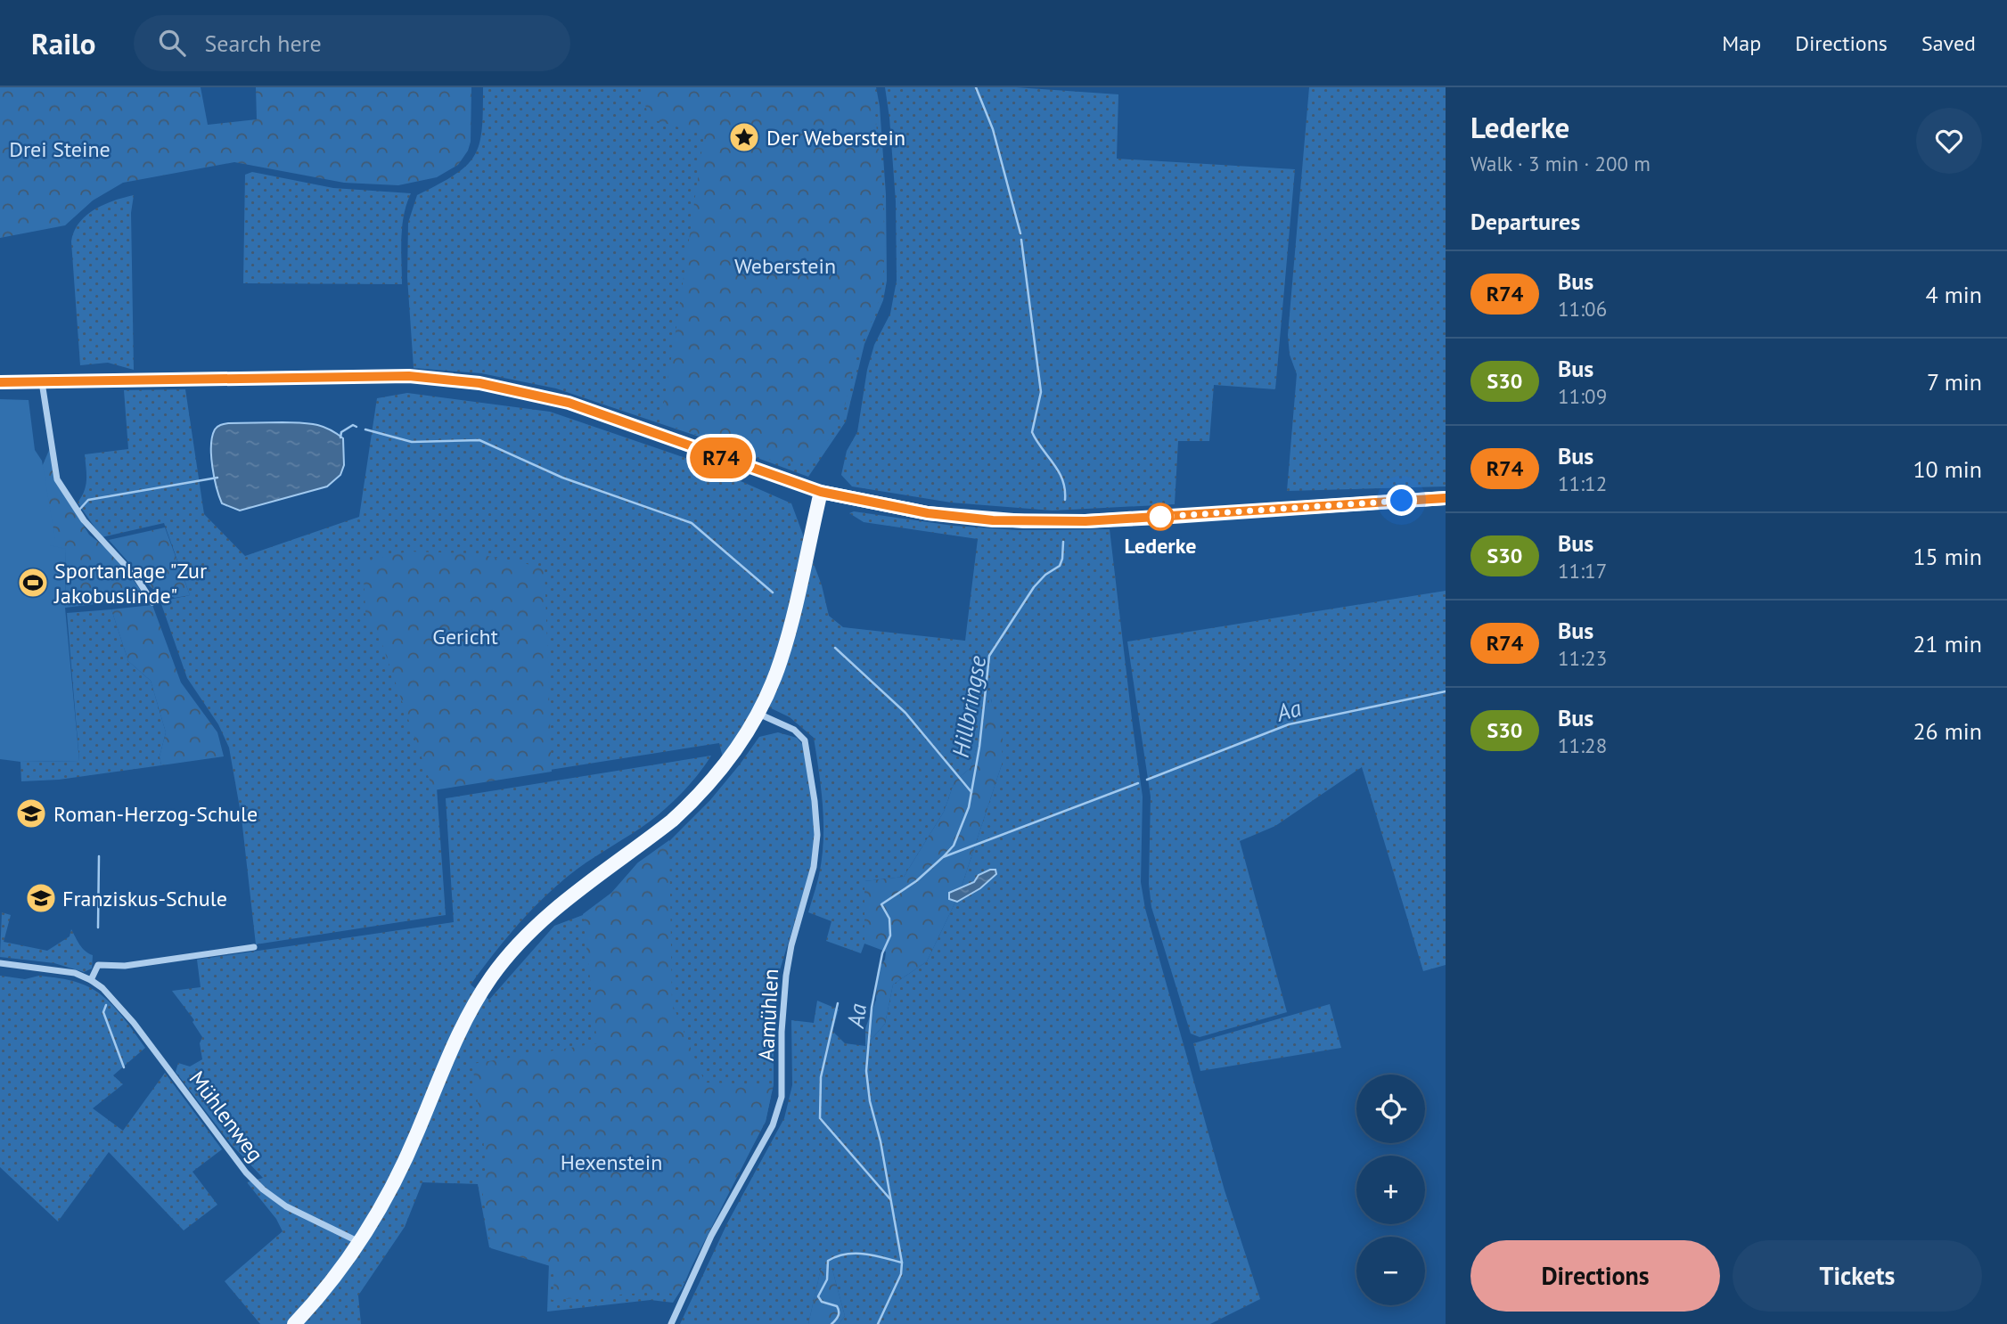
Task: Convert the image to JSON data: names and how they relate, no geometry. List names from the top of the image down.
{
  "streets": {
    "street": ["Aamühlen", "Mühlenweg"]
  },
  "water": ["Hillbringse", "Aa"],
  "parks": [
    "Drei Steine",
    "Weberstein",
    "Gericht",
    "Hexenstein"
  ],
  "places": {
    "place": ["Der Weberstein"],
    "other": ["Lederke"],
    "sports": ["Sportanlage \"Zur Jakobuslinde\""],
    "school or university": ["Roman-Herzog-Schule", "Franziskus-Schule"]
  },
  "lines": ["bus line R74"],
  "page": {
    "header": "Railo",
    "search": "Search here",
    "nav": ["Map", "Directions", "Saved"],
    "on_map": "R74",
    "heading": [
      ["Lederke", "Walk · 3 min · 200 m"],
      "Departures"
    ],
    "list": [
      {
        "mark": "R74",
        "name": "Bus",
        "note": "11:06",
        "value": "4 min"
      },
      {
        "mark": "S30",
        "name": "Bus",
        "note": "11:09",
        "value": "7 min"
      },
      {
        "mark": "R74",
        "name": "Bus",
        "note": "11:12",
        "value": "10 min"
      },
      {
        "mark": "S30",
        "name": "Bus",
        "note": "11:17",
        "value": "15 min"
      },
      {
        "mark": "R74",
        "name": "Bus",
        "note": "11:23",
        "value": "21 min"
      },
      {
        "mark": "S30",
        "name": "Bus",
        "note": "11:28",
        "value": "26 min"
      }
    ],
    "map_buttons": ["+", "−"],
    "buttons": ["Directions", "Tickets"]
  }
}
